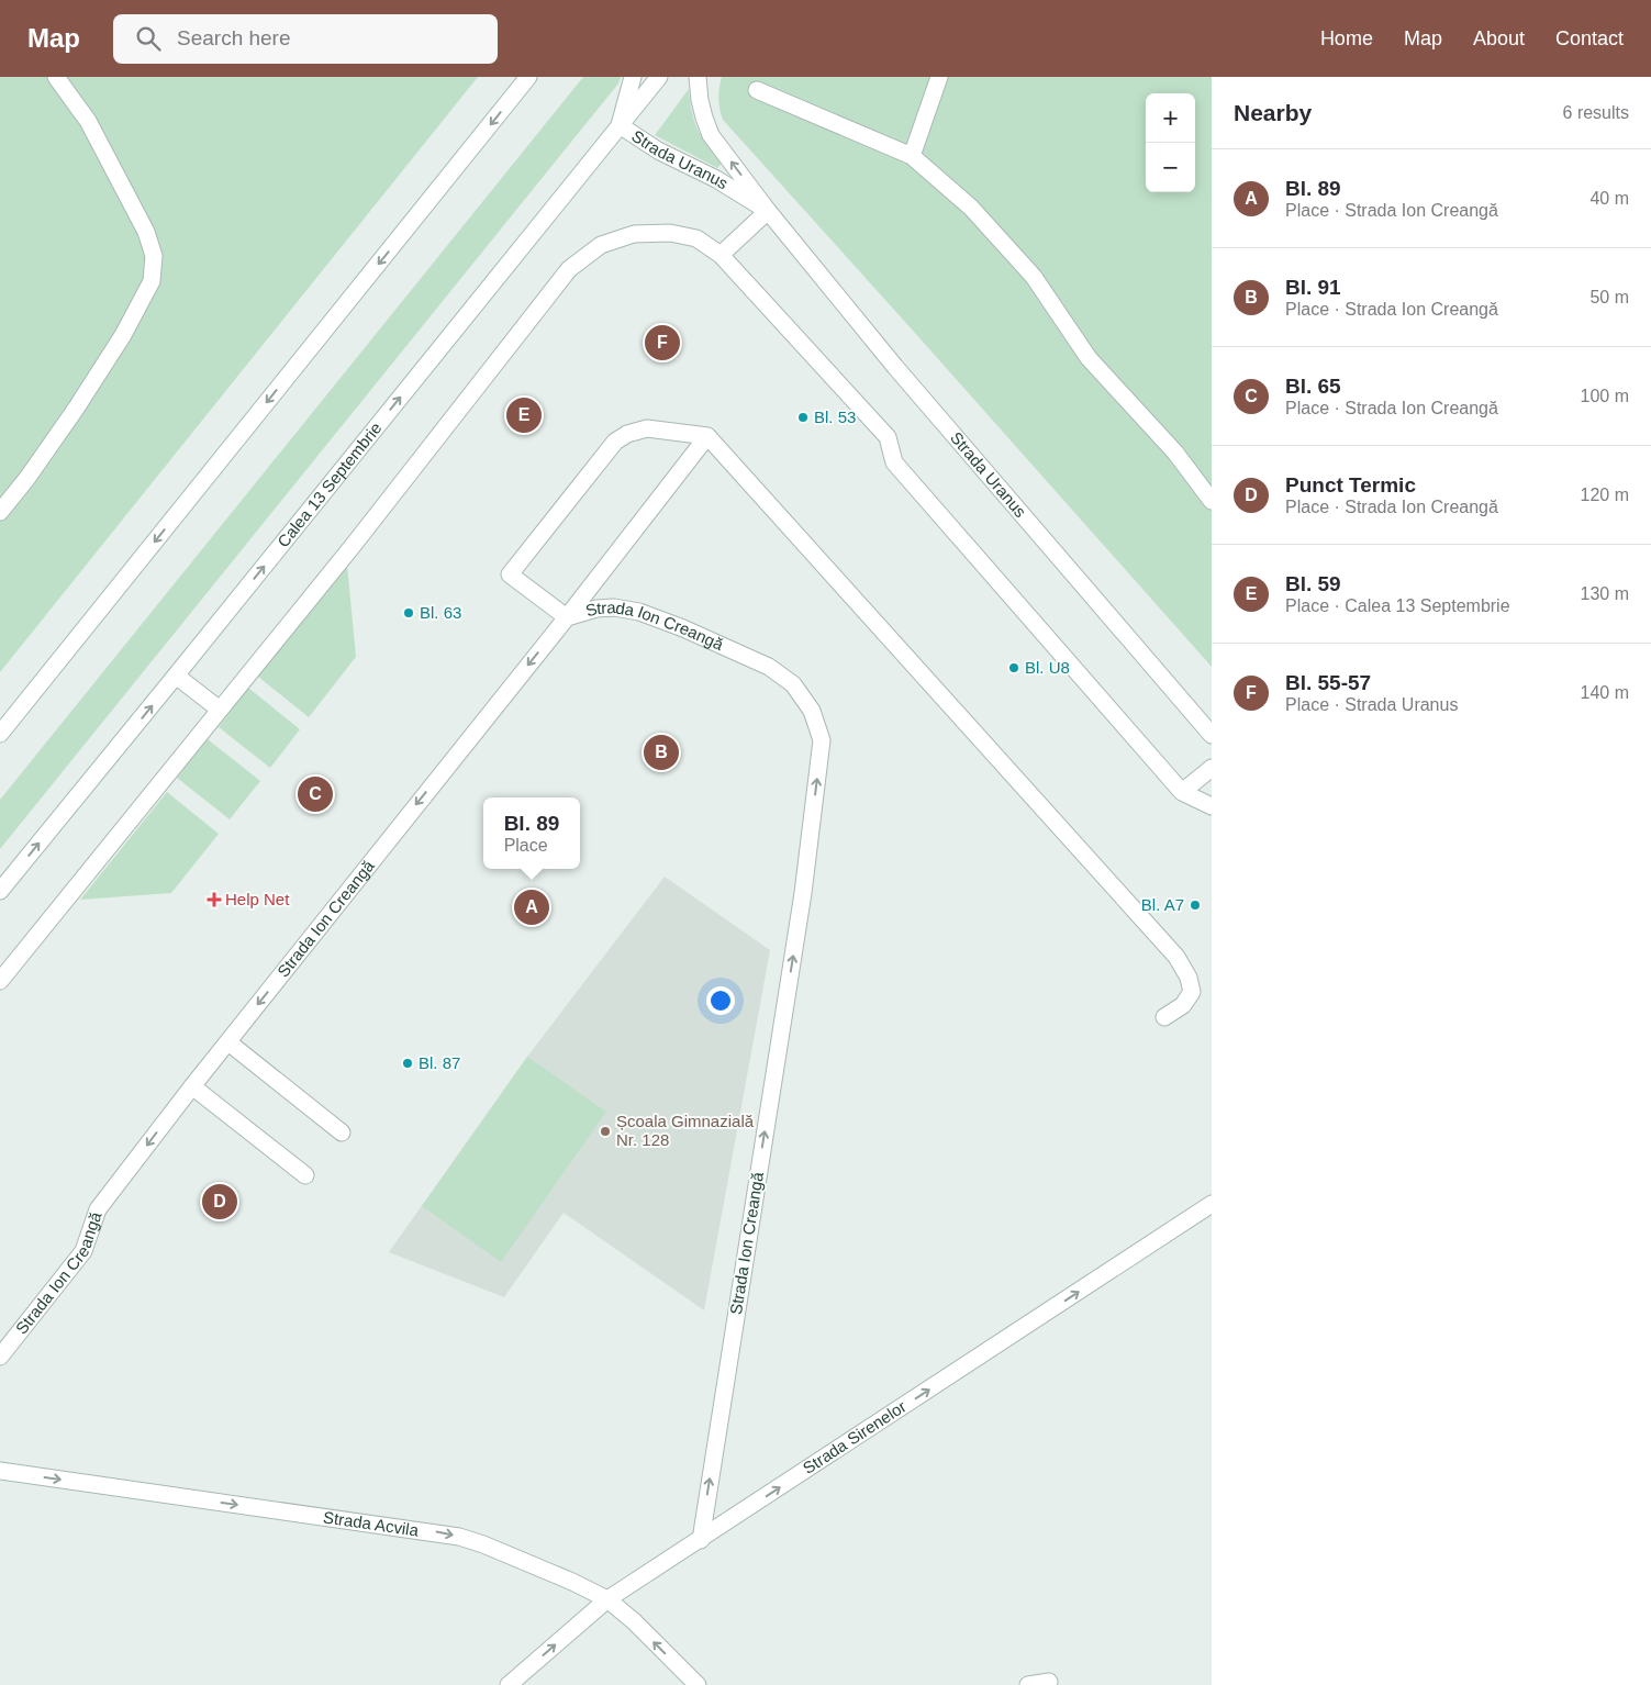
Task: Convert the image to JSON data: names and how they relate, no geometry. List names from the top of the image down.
{
  "streets": {
    "street": [
      "Strada Uranus",
      "Calea 13 Septembrie",
      "Strada Ion Creangă",
      "Strada Sirenelor",
      "Strada Acvila"
    ]
  },
  "crossings": [
    ["Strada Uranus", "Calea 13 Septembrie"],
    ["Strada Ion Creangă", "Strada Sirenelor"],
    ["Strada Sirenelor", "Strada Acvila"]
  ],
  "one_way": ["Strada Sirenelor"],
  "places": {
    "other": [
      "Bl. 53",
      "Bl. 63",
      "Bl. U8",
      "Bl. A7",
      "Bl. 87",
      "Școala Gimnazială Nr. 128"
    ],
    "health": ["Help Net"]
  },
  "page": {
    "header": "Map",
    "search": "Search here",
    "nav": [
      "Home",
      "Map",
      "About",
      "Contact"
    ],
    "heading": ["Nearby", "6 results"],
    "map_buttons": ["+", "−"],
    "list": [
      {
        "mark": "A",
        "name": "Bl. 89",
        "note": "Place · Strada Ion Creangă",
        "value": "40 m"
      },
      {
        "mark": "B",
        "name": "Bl. 91",
        "note": "Place · Strada Ion Creangă",
        "value": "50 m"
      },
      {
        "mark": "C",
        "name": "Bl. 65",
        "note": "Place · Strada Ion Creangă",
        "value": "100 m"
      },
      {
        "mark": "D",
        "name": "Punct Termic",
        "note": "Place · Strada Ion Creangă",
        "value": "120 m"
      },
      {
        "mark": "E",
        "name": "Bl. 59",
        "note": "Place · Calea 13 Septembrie",
        "value": "130 m"
      },
      {
        "mark": "F",
        "name": "Bl. 55-57",
        "note": "Place · Strada Uranus",
        "value": "140 m"
      }
    ],
    "pins": [
      "F",
      "E",
      "B",
      "C",
      "A",
      "D"
    ],
    "popup": ["Bl. 89", "Place"]
  }
}
